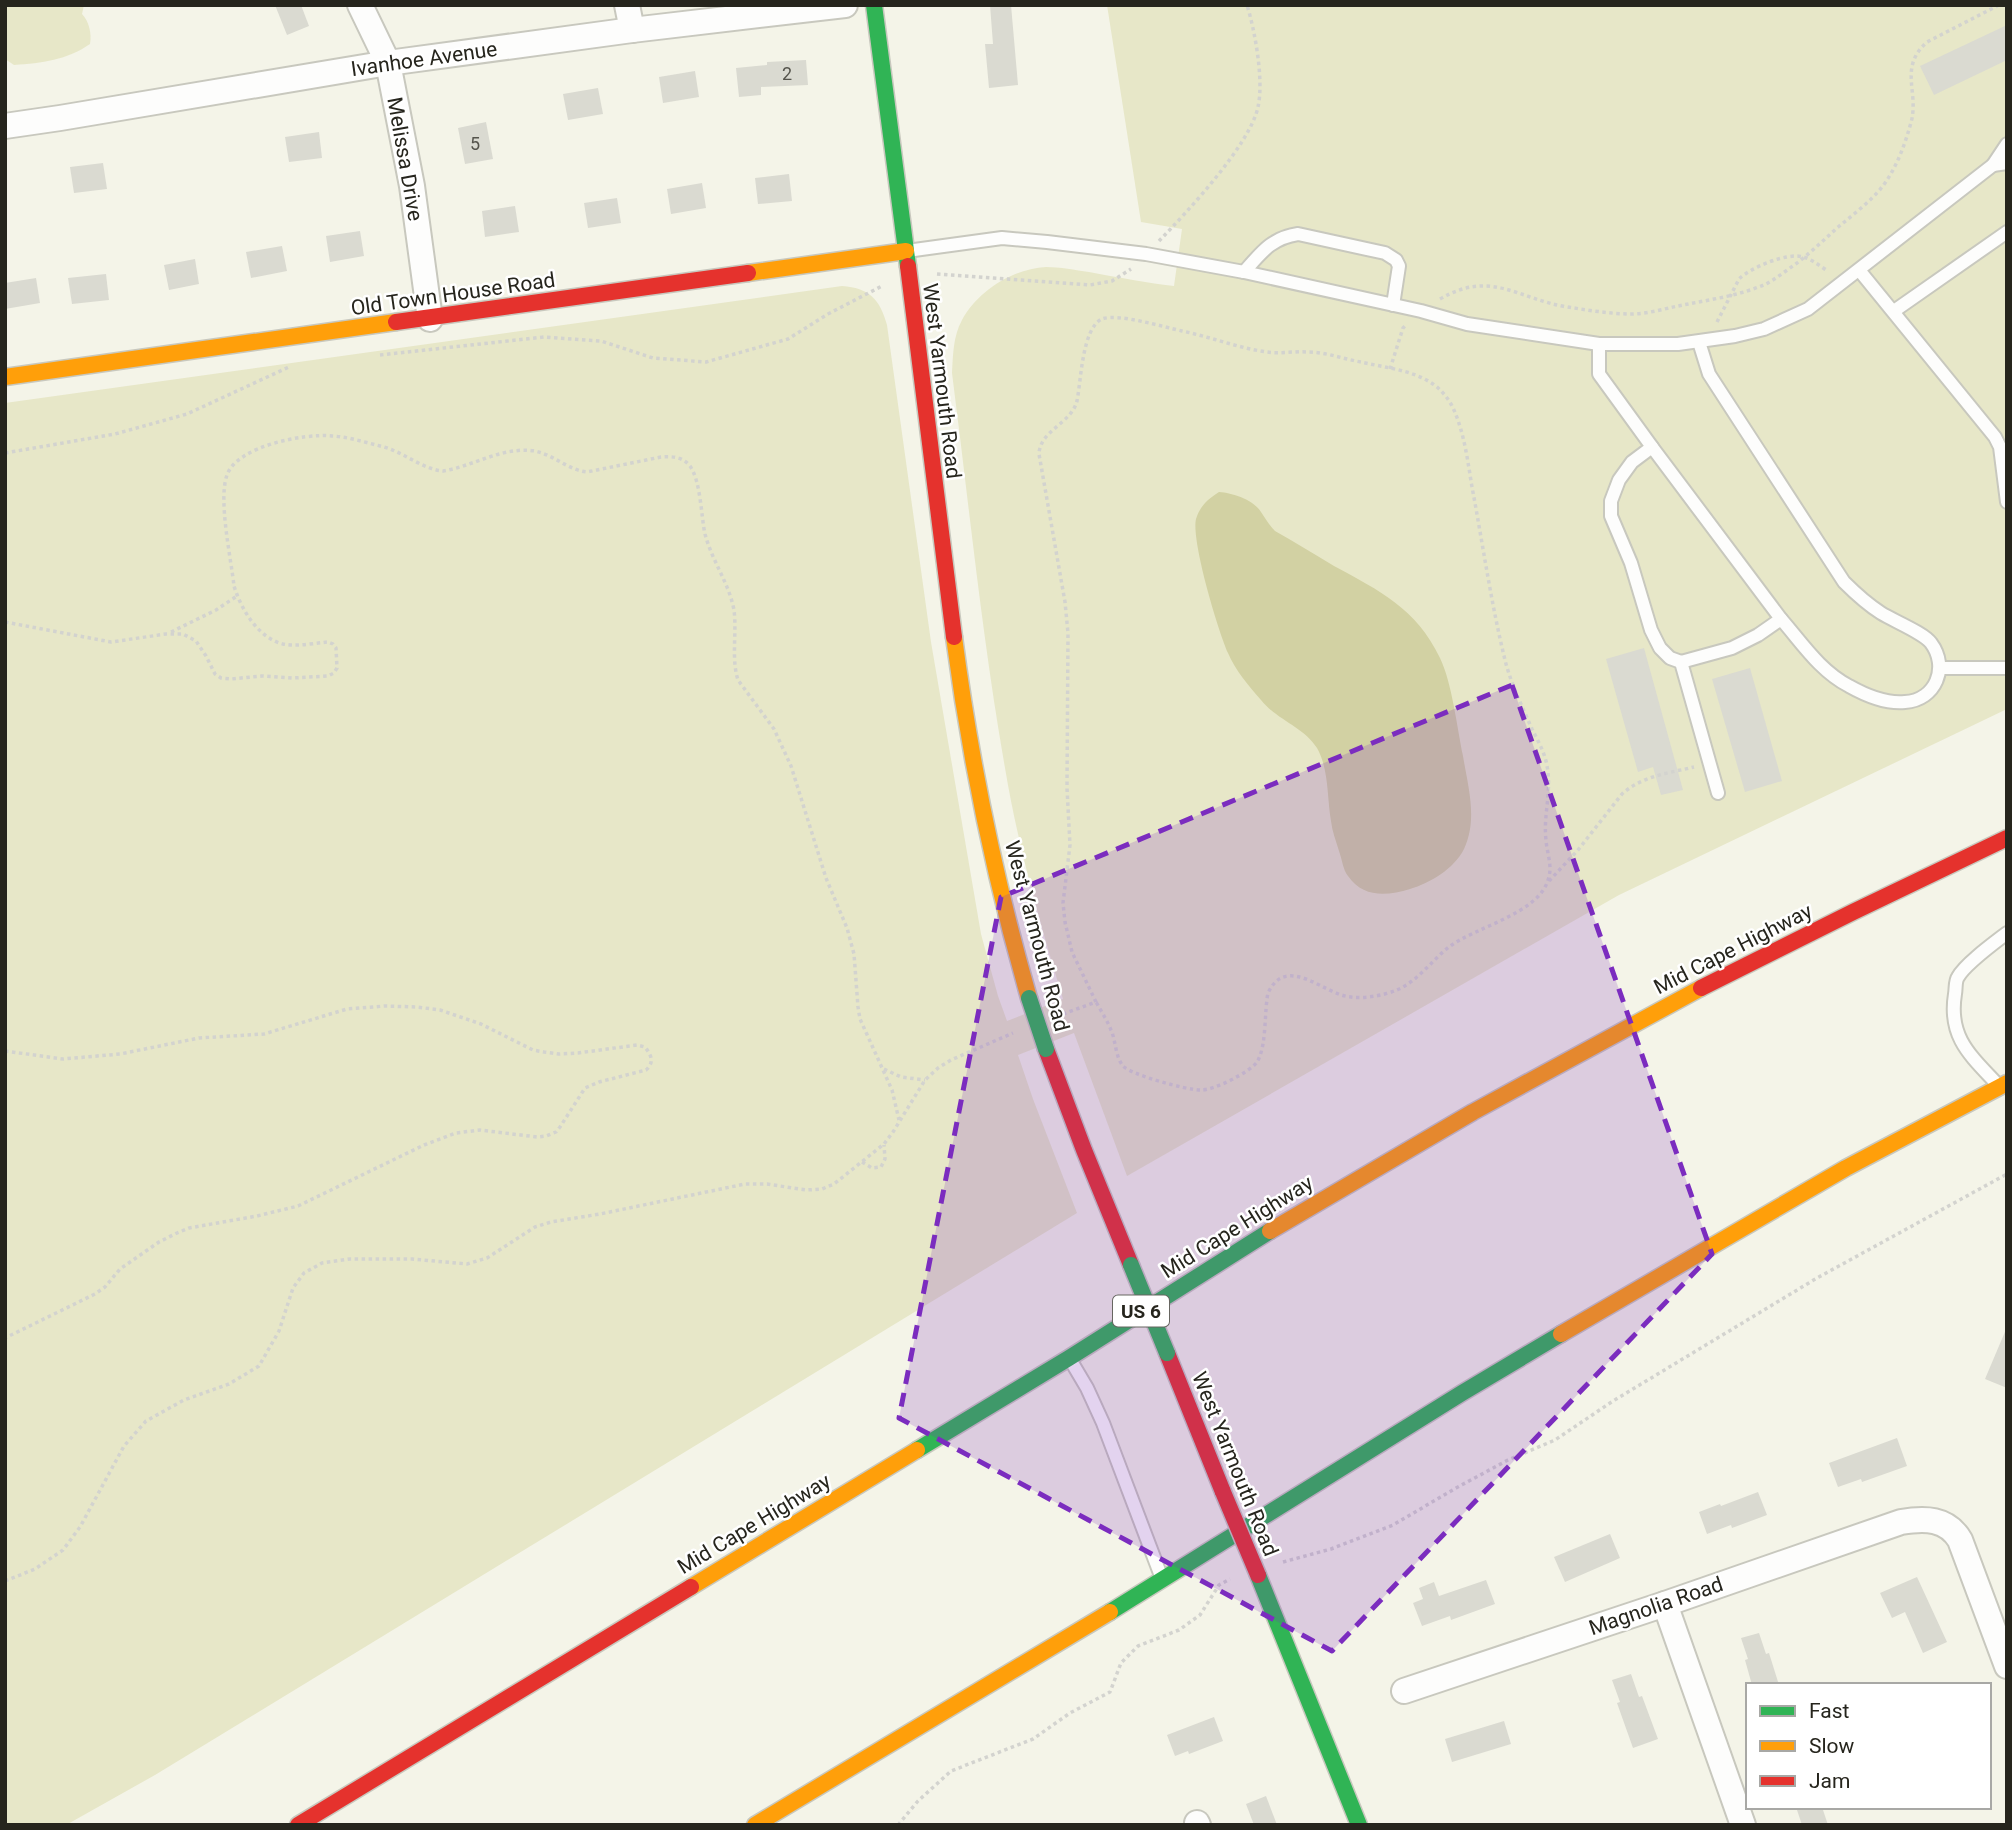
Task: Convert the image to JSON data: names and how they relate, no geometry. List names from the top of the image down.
{
  "streets": {
    "main road": [
      "Old Town House Road",
      "West Yarmouth Road",
      "Mid Cape Highway",
      "US 6"
    ],
    "street": ["Ivanhoe Avenue", "Melissa Drive", "Magnolia Road"]
  },
  "crossings": [
    ["Ivanhoe Avenue", "Melissa Drive"],
    ["Melissa Drive", "Old Town House Road"],
    ["Old Town House Road", "West Yarmouth Road"]
  ],
  "house_numbers": ["2", "5"],
  "legend": ["Fast", "Slow", "Jam"]
}
